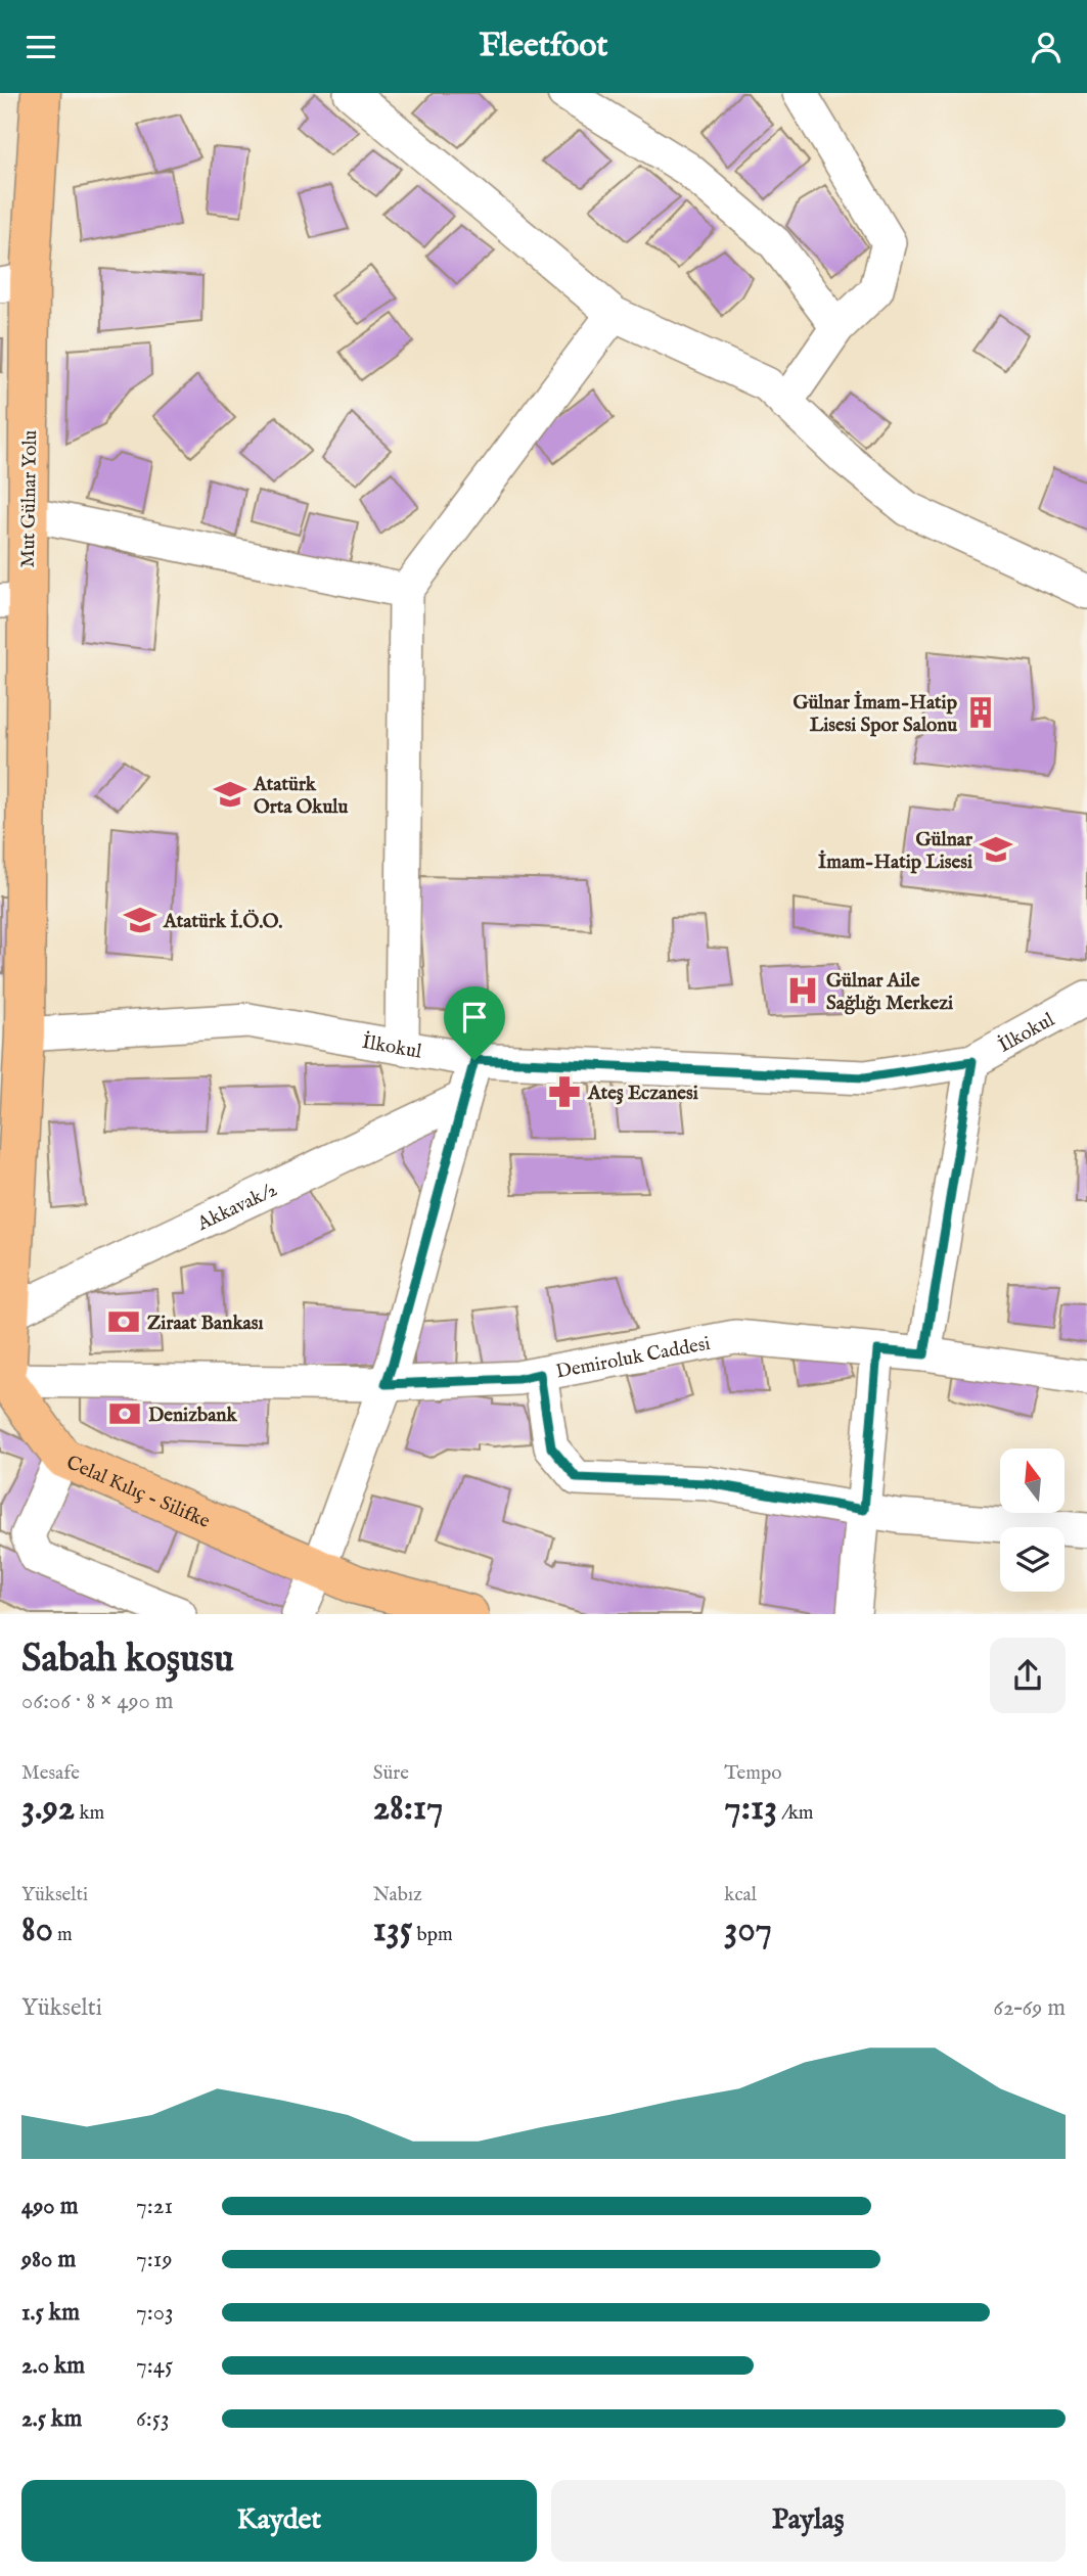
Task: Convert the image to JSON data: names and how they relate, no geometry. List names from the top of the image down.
{
  "streets": {
    "main road": ["Mut Gülnar Yolu", "Celal Kılıç - Silifke"],
    "street": ["İlkokul", "Akkavak/2", "Demiroluk Caddesi"]
  },
  "crossings": [
    ["Mut Gülnar Yolu", "İlkokul"],
    ["Demiroluk Caddesi", "Celal Kılıç - Silifke"]
  ],
  "places": {
    "building": ["Gülnar İmam-Hatip Lisesi Spor Salonu"],
    "school or university": ["Atatürk Orta Okulu", "Gülnar İmam-Hatip Lisesi", "Atatürk İ.Ö.O."],
    "hospital": ["Gülnar Aile Sağlığı Merkezi"],
    "pharmacy": ["Ateş Eczanesi"],
    "bank": ["Ziraat Bankası", "Denizbank"]
  },
  "north": "top",
  "page": {
    "header": "Fleetfoot",
    "heading": ["Sabah koşusu", "06:06 · 8 × 490 m"],
    "stats": [
      ["Mesafe", "3.92 km"],
      ["Süre", "28:17"],
      ["Tempo", "7:13 /km"],
      ["Yükselti", "80 m"],
      ["Nabız", "135 bpm"],
      ["kcal", "307"]
    ],
    "chart": ["Yükselti", "62–69 m"],
    "list": [
      {
        "name": "490 m",
        "note": "7:21"
      },
      {
        "name": "980 m",
        "note": "7:19"
      },
      {
        "name": "1.5 km",
        "note": "7:03"
      },
      {
        "name": "2.0 km",
        "note": "7:45"
      },
      {
        "name": "2.5 km",
        "note": "6:53"
      }
    ],
    "buttons": ["Kaydet", "Paylaş"]
  }
}
